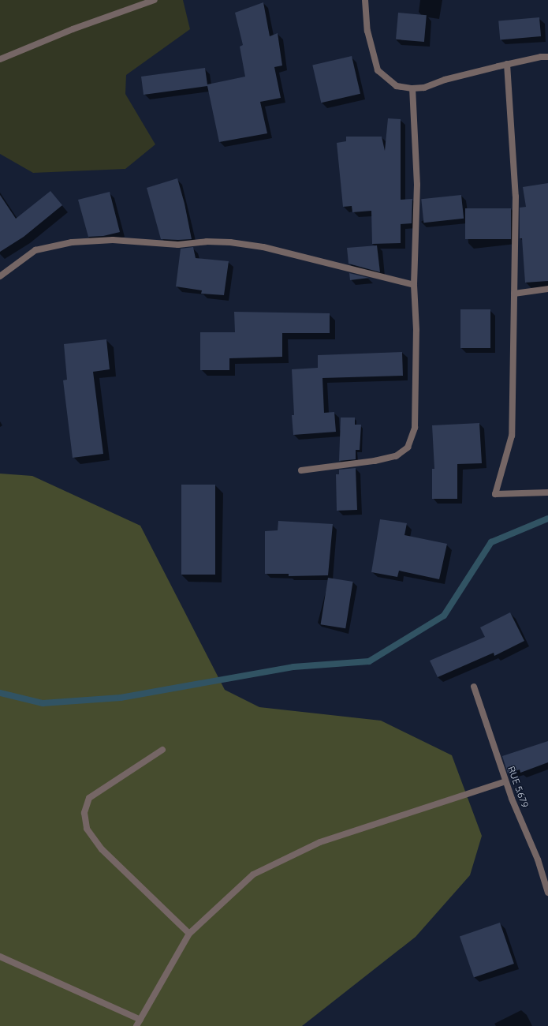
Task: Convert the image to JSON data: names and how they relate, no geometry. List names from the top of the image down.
{
  "streets": {
    "street": ["RUE 5.679"]
  }
}
